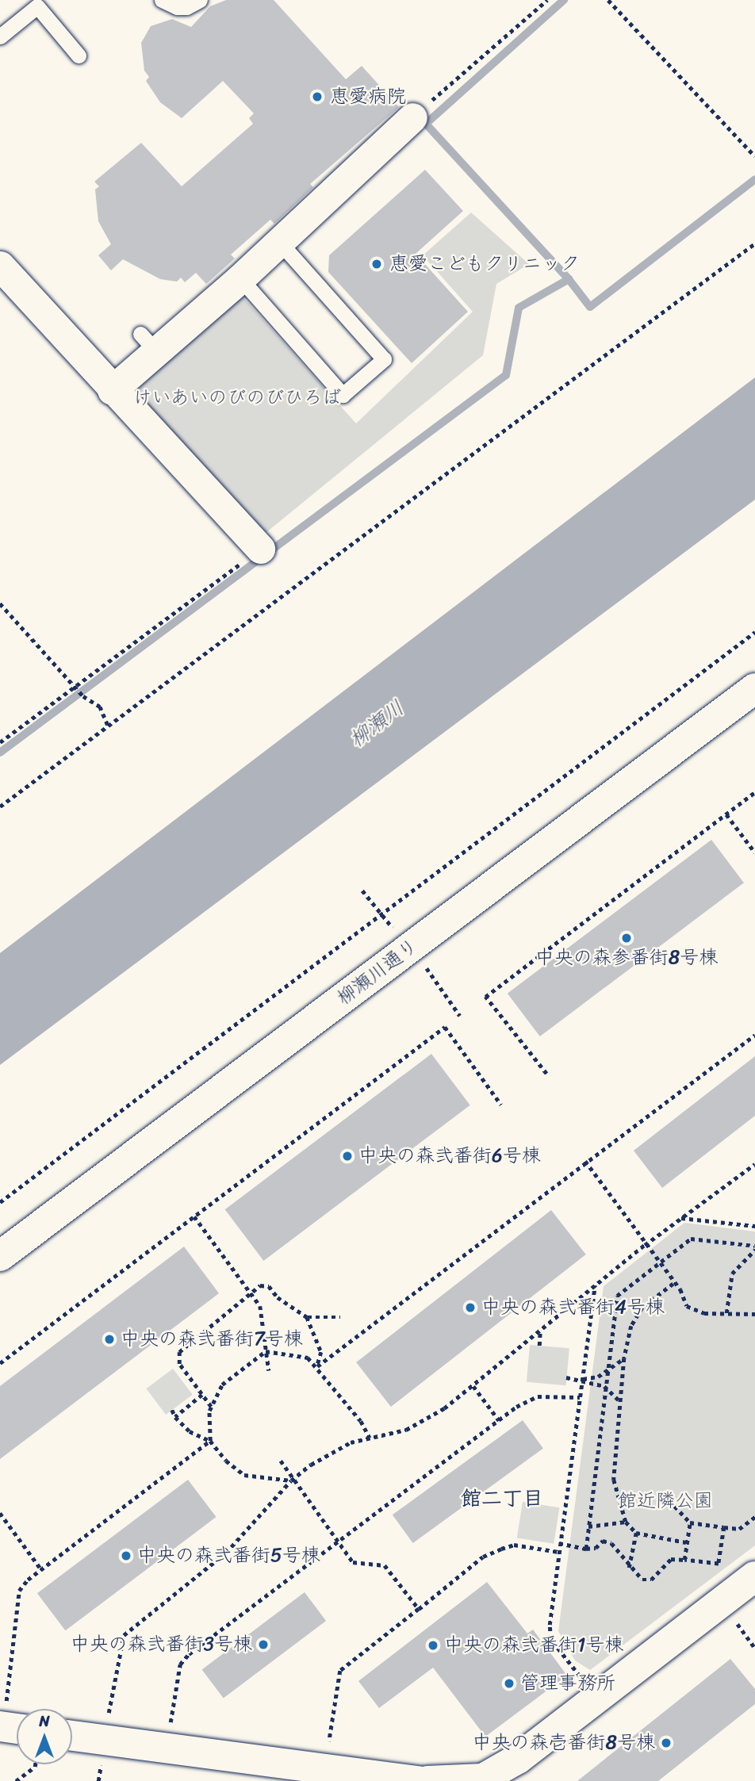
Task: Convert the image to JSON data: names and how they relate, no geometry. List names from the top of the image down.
{
  "streets": {
    "street": ["柳瀬川通り"]
  },
  "districts": ["館二丁目"],
  "water": ["柳瀬川"],
  "parks": ["けいあいのびのびひろば", "館近隣公園"],
  "places": [
    "恵愛病院",
    "恵愛こどもクリニック",
    "中央の森参番街8号棟",
    "中央の森弐番街6号棟",
    "中央の森弐番街4号棟",
    "中央の森弐番街7号棟",
    "中央の森弐番街5号棟",
    "中央の森弐番街3号棟",
    "中央の森弐番街1号棟",
    "管理事務所",
    "中央の森壱番街8号棟"
  ],
  "north": "top"
}
